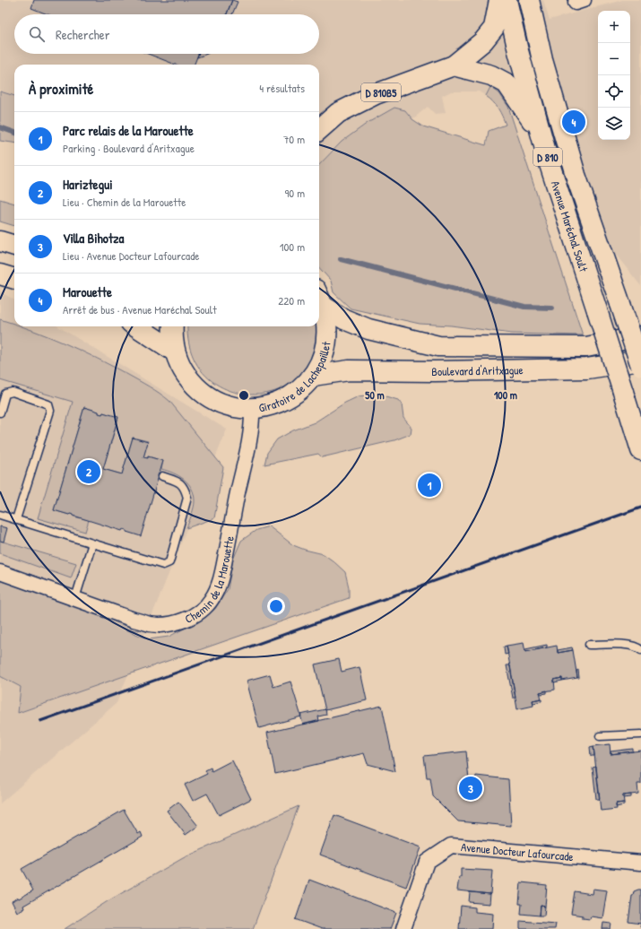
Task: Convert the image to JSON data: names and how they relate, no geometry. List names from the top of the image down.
{
  "streets": {
    "main road": [
      "D 810B5",
      "D 810",
      "Avenue Maréchal Soult",
      "Boulevard d'Aritxague",
      "Giratoire de Lachepaillet"
    ],
    "street": ["Chemin de la Marouette", "Avenue Docteur Lafourcade"]
  },
  "crossings": [
    ["Boulevard d'Aritxague", "Giratoire de Lachepaillet"],
    ["Giratoire de Lachepaillet", "Chemin de la Marouette"]
  ],
  "page": {
    "map_buttons": ["+", "−"],
    "search": "Rechercher",
    "heading": ["À proximité", "4 résultats"],
    "pins": [
      "4",
      "2",
      "1",
      "3"
    ],
    "list": [
      {
        "mark": "1",
        "name": "Parc relais de la Marouette",
        "note": "Parking · Boulevard d'Aritxague",
        "value": "70 m"
      },
      {
        "mark": "2",
        "name": "Hariztegui",
        "note": "Lieu · Chemin de la Marouette",
        "value": "90 m"
      },
      {
        "mark": "3",
        "name": "Villa Bihotza",
        "note": "Lieu · Avenue Docteur Lafourcade",
        "value": "100 m"
      },
      {
        "mark": "4",
        "name": "Marouette",
        "note": "Arrêt de bus · Avenue Maréchal Soult",
        "value": "220 m"
      }
    ]
  },
  "rings": ["50 m", "100 m"]
}
